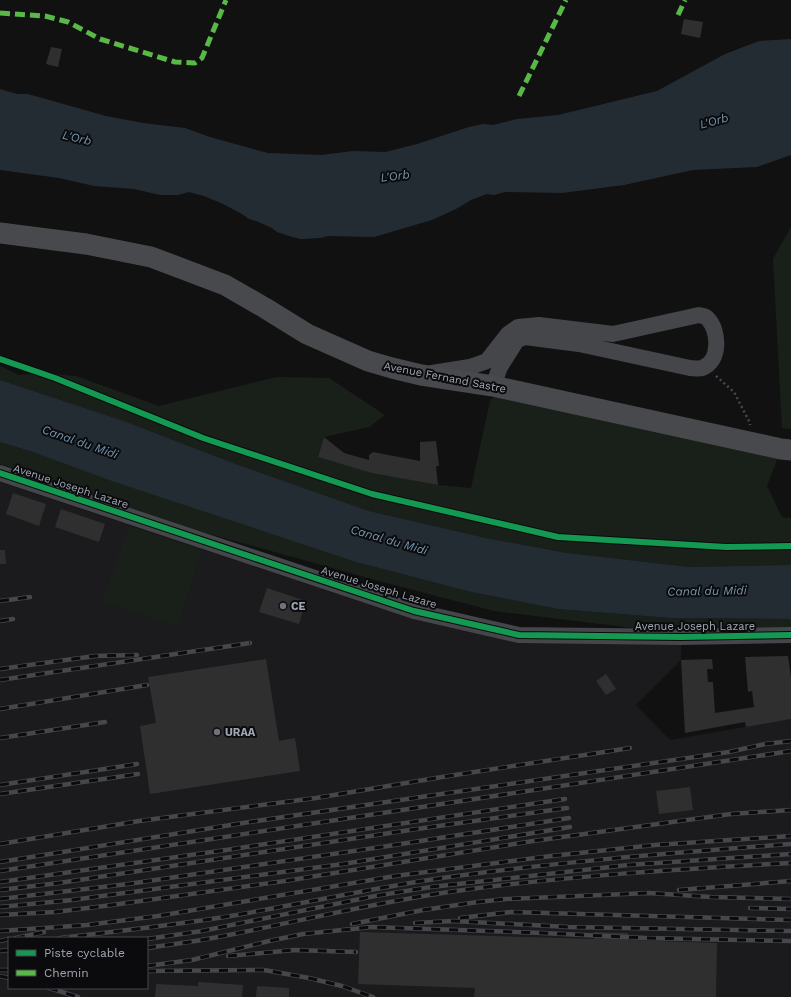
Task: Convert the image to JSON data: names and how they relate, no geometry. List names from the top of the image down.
{
  "streets": {
    "main road": ["Avenue Fernand Sastre"],
    "street": ["Avenue Joseph Lazare"]
  },
  "water": ["L'Orb", "Canal du Midi"],
  "places": ["CE", "URAA"],
  "legend": ["Piste cyclable", "Chemin"]
}
